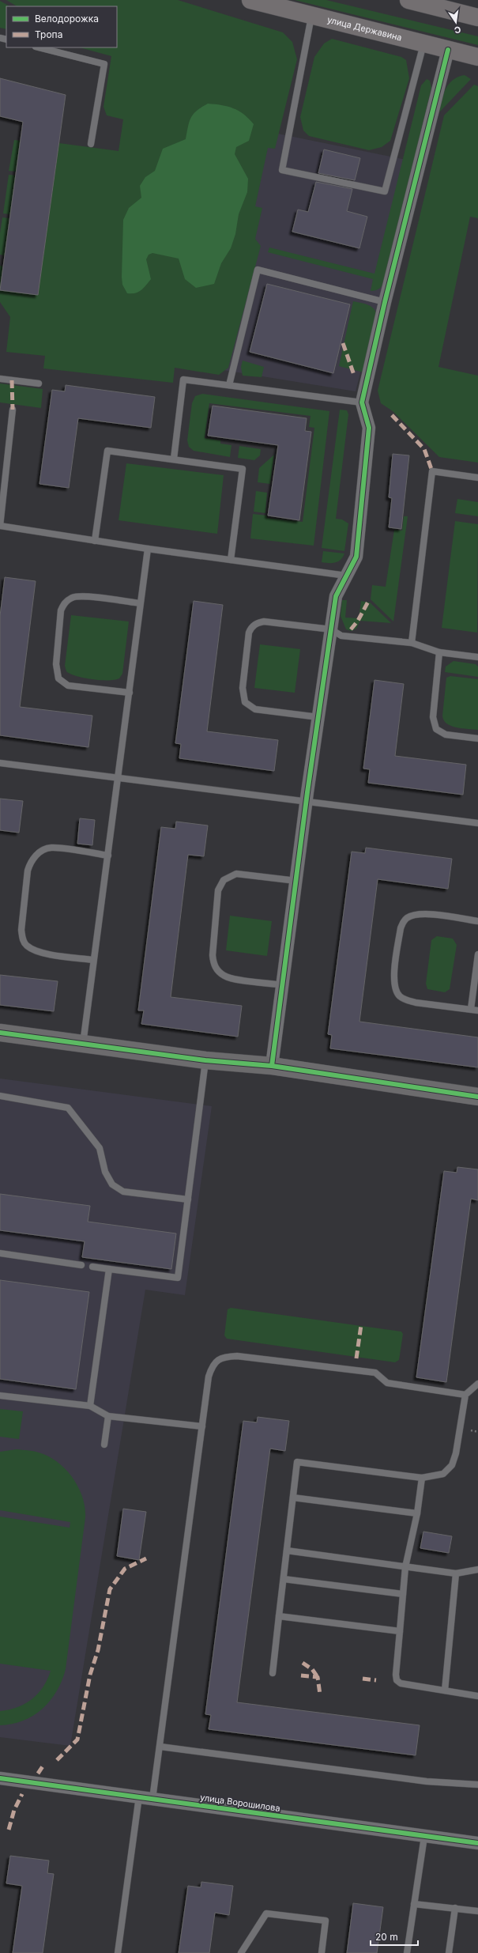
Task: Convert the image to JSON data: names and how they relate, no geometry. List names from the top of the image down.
{
  "streets": {
    "main road": ["улица Державина"],
    "street": ["улица Ворошилова"]
  },
  "legend": ["Велодорожка", "Тропа"],
  "scale_bar": "20 m",
  "north": "bottom"
}
